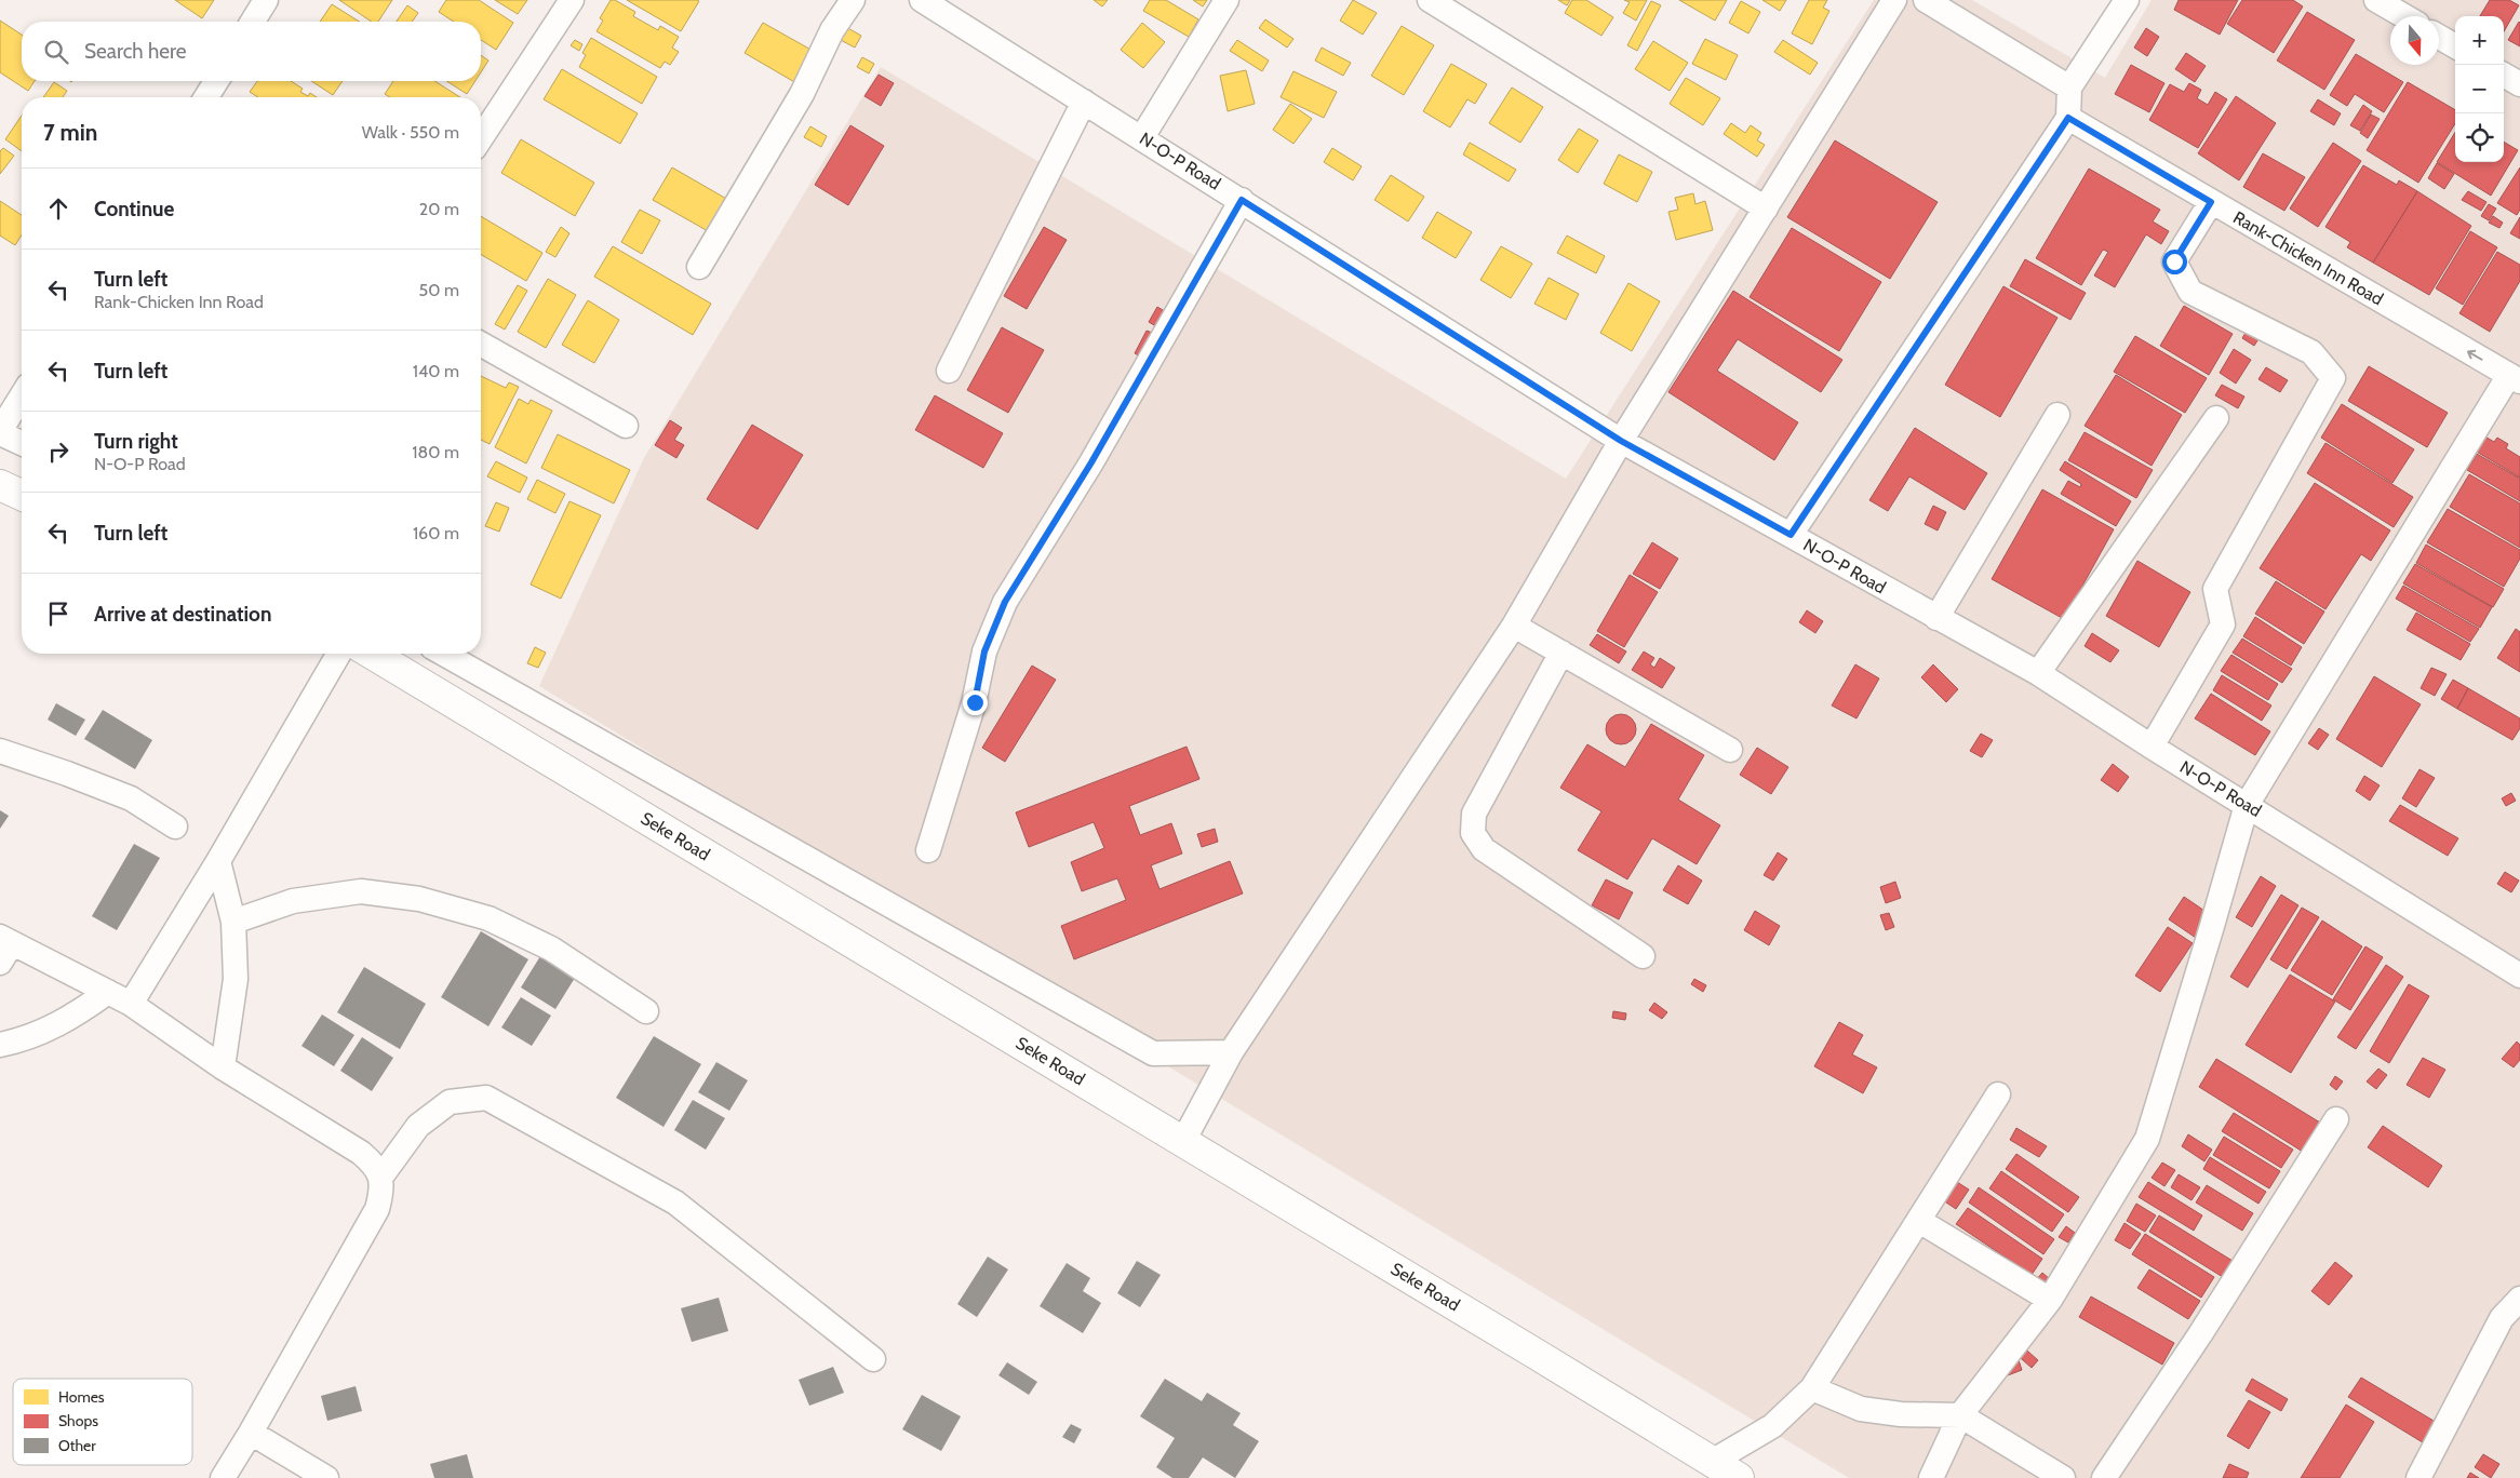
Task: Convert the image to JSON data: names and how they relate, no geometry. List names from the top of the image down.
{
  "streets": {
    "main road": ["Seke Road"],
    "street": ["N-O-P Road", "Rank-Chicken Inn Road"]
  },
  "one_way": ["Rank-Chicken Inn Road"],
  "legend": ["Homes", "Shops", "Other"],
  "north": "bottom",
  "page": {
    "map_buttons": ["+", "−"],
    "search": "Search here",
    "heading": ["7 min", "Walk · 550 m"],
    "list": [
      ["Continue", "20 m"],
      ["Turn left", "Rank-Chicken Inn Road", "50 m"],
      ["Turn left", "140 m"],
      ["Turn right", "N-O-P Road", "180 m"],
      ["Turn left", "160 m"],
      "Arrive at destination"
    ]
  }
}
